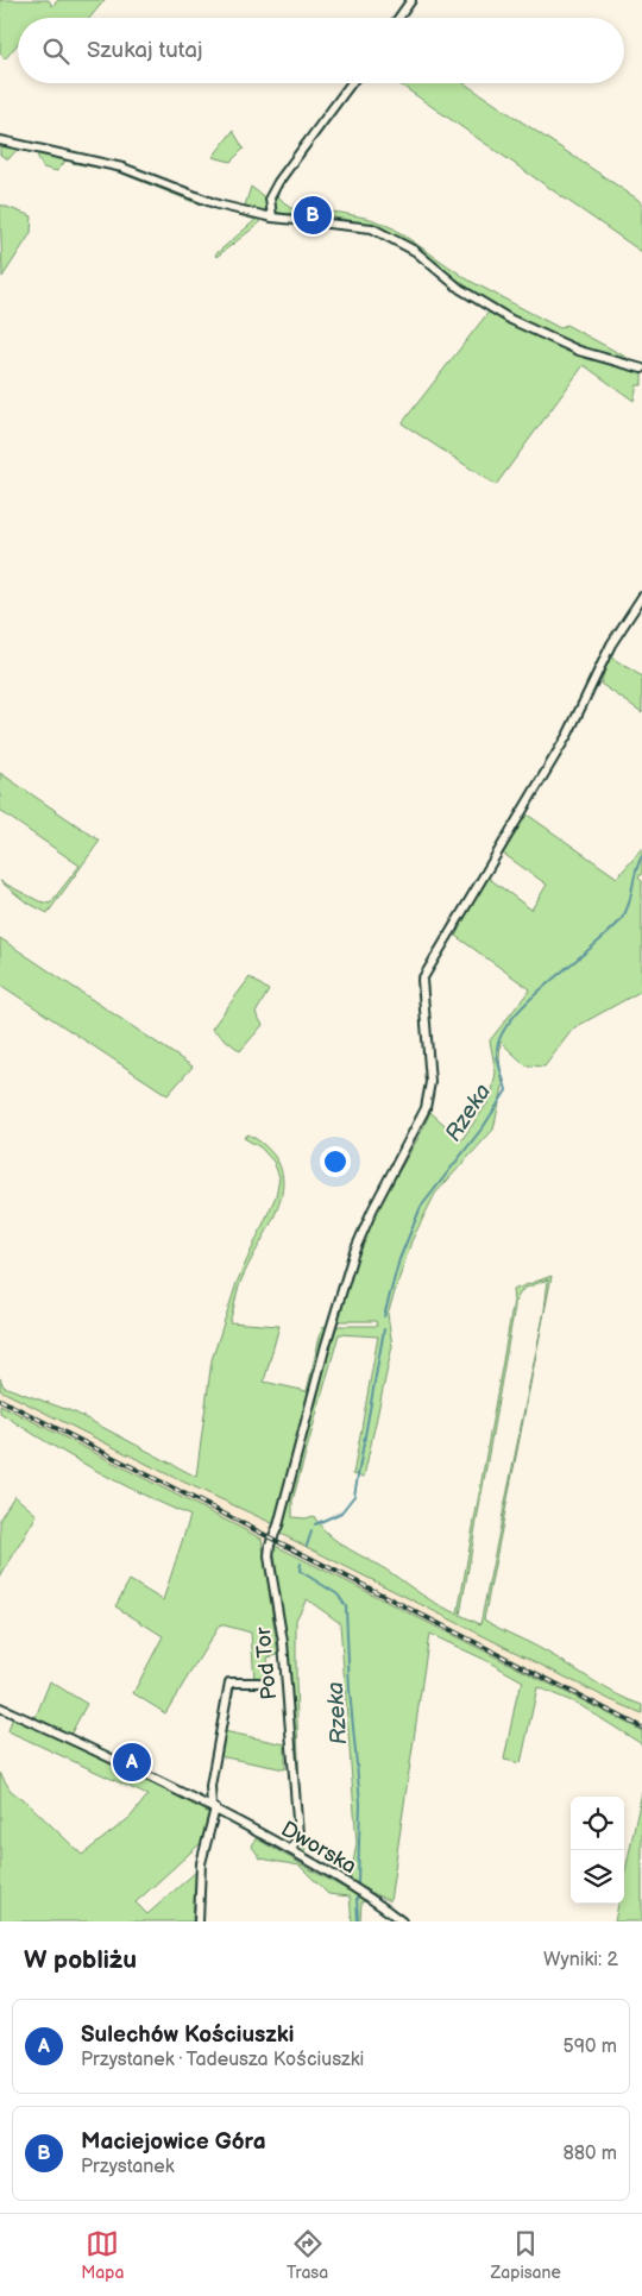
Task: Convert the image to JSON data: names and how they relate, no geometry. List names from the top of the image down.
{
  "streets": {
    "street": ["Pod Tor", "Dworska"]
  },
  "crossings": [
    ["Pod Tor", "Dworska"]
  ],
  "water": ["Rzeka"],
  "page": {
    "search": "Szukaj tutaj",
    "pins": ["B", "A"],
    "heading": ["W pobliżu", "Wyniki: 2"],
    "list": [
      {
        "mark": "A",
        "name": "Sulechów Kościuszki",
        "note": "Przystanek · Tadeusza Kościuszki",
        "value": "590 m"
      },
      {
        "mark": "B",
        "name": "Maciejowice Góra",
        "note": "Przystanek",
        "value": "880 m"
      }
    ],
    "nav": ["Mapa", "Trasa", "Zapisane"]
  }
}
